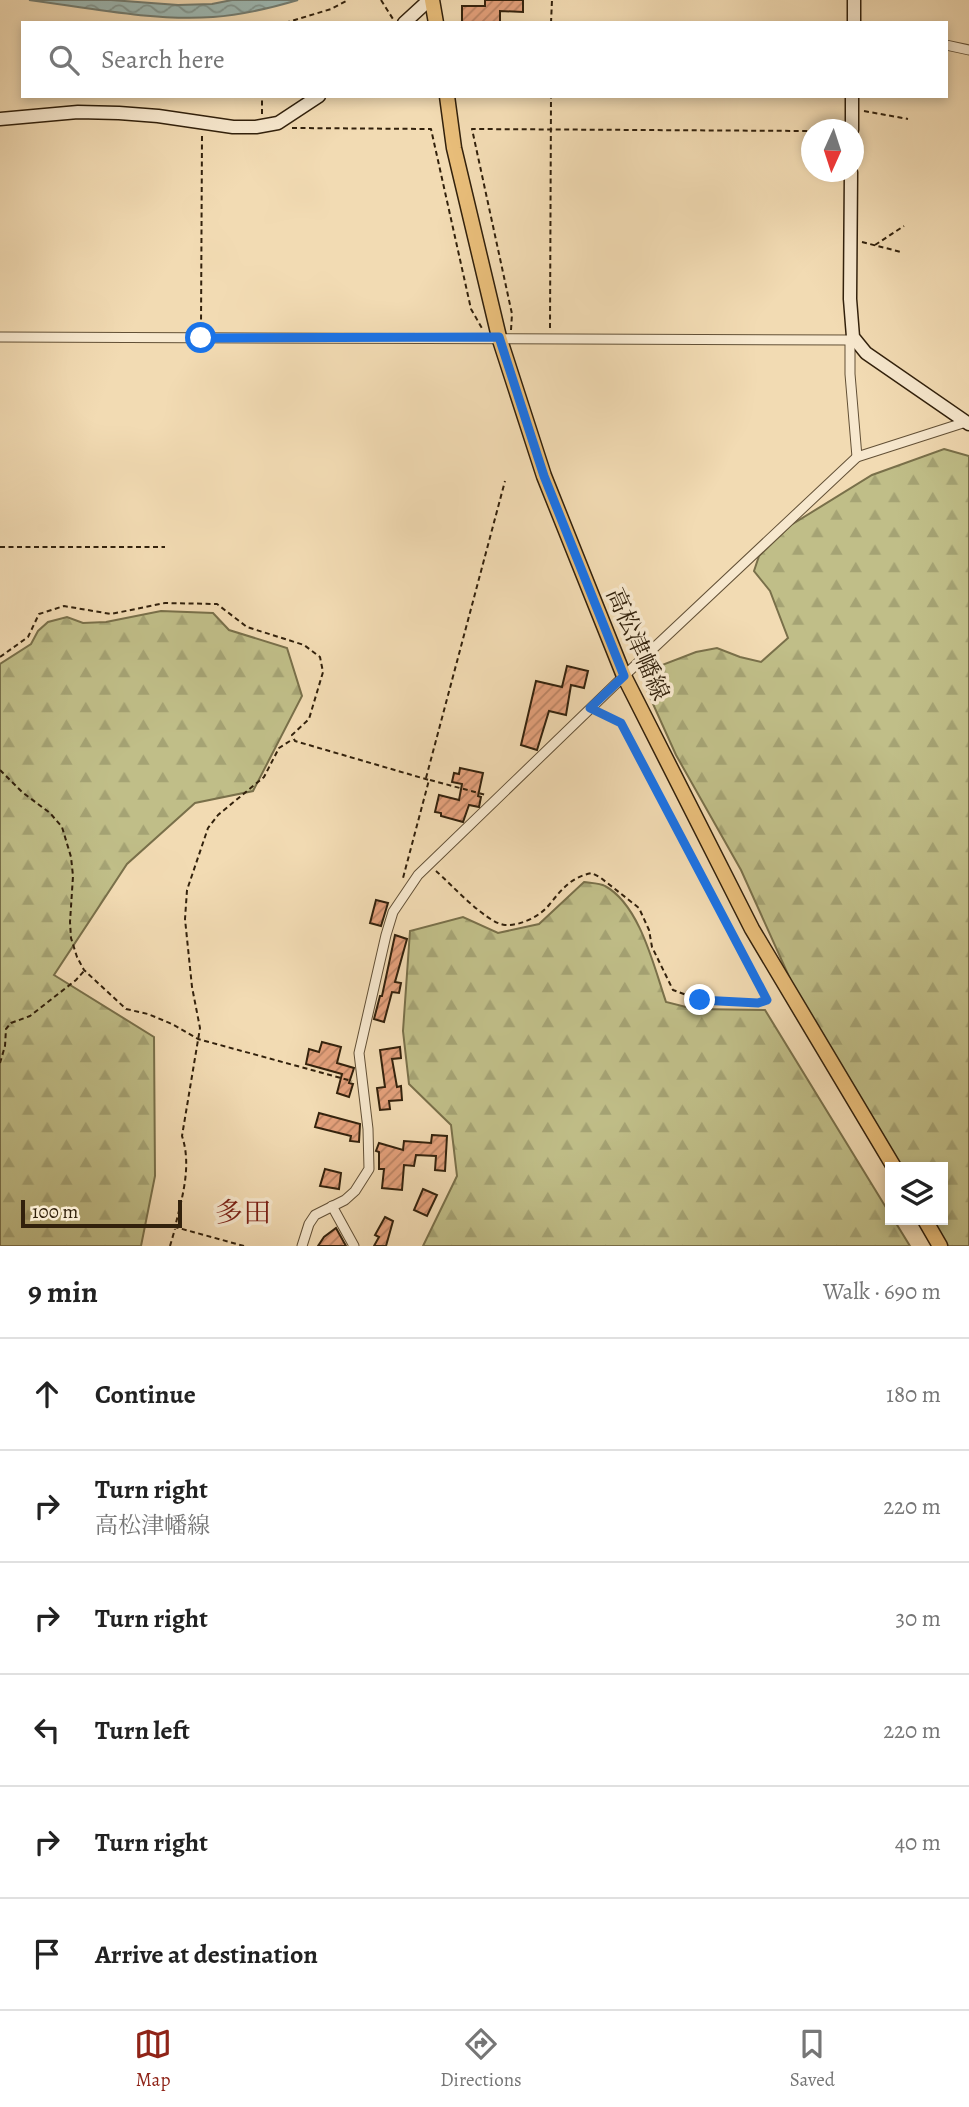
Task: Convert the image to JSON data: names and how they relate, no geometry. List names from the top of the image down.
{
  "streets": {
    "main road": ["高松津幡線"]
  },
  "districts": ["多田"],
  "scale_bar": "100 m",
  "north": "bottom",
  "page": {
    "search": "Search here",
    "scale": "100 m",
    "heading": ["9 min", "Walk · 690 m"],
    "list": [
      ["Continue", "180 m"],
      ["Turn right", "高松津幡線", "220 m"],
      ["Turn right", "30 m"],
      ["Turn left", "220 m"],
      ["Turn right", "40 m"],
      "Arrive at destination"
    ],
    "nav": ["Map", "Directions", "Saved"]
  }
}
